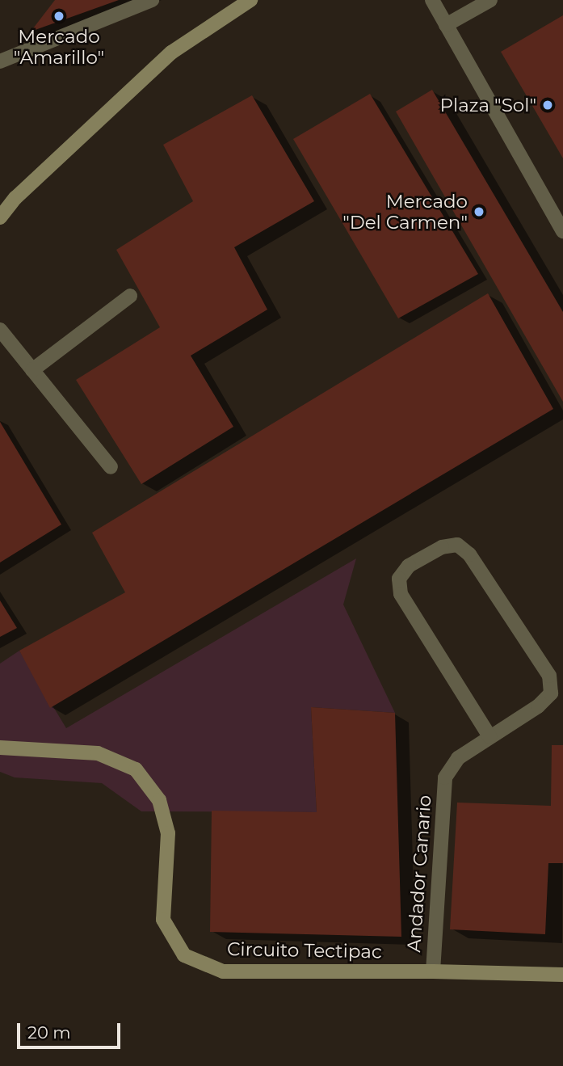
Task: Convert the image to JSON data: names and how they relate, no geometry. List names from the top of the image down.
{
  "streets": {
    "street": ["Andador Canario", "Circuito Tectipac"]
  },
  "crossings": [
    ["Andador Canario", "Circuito Tectipac"]
  ],
  "places": ["Mercado \"Amarillo\"", "Plaza \"Sol\"", "Mercado \"Del Carmen\""],
  "scale_bar": "20 m"
}
